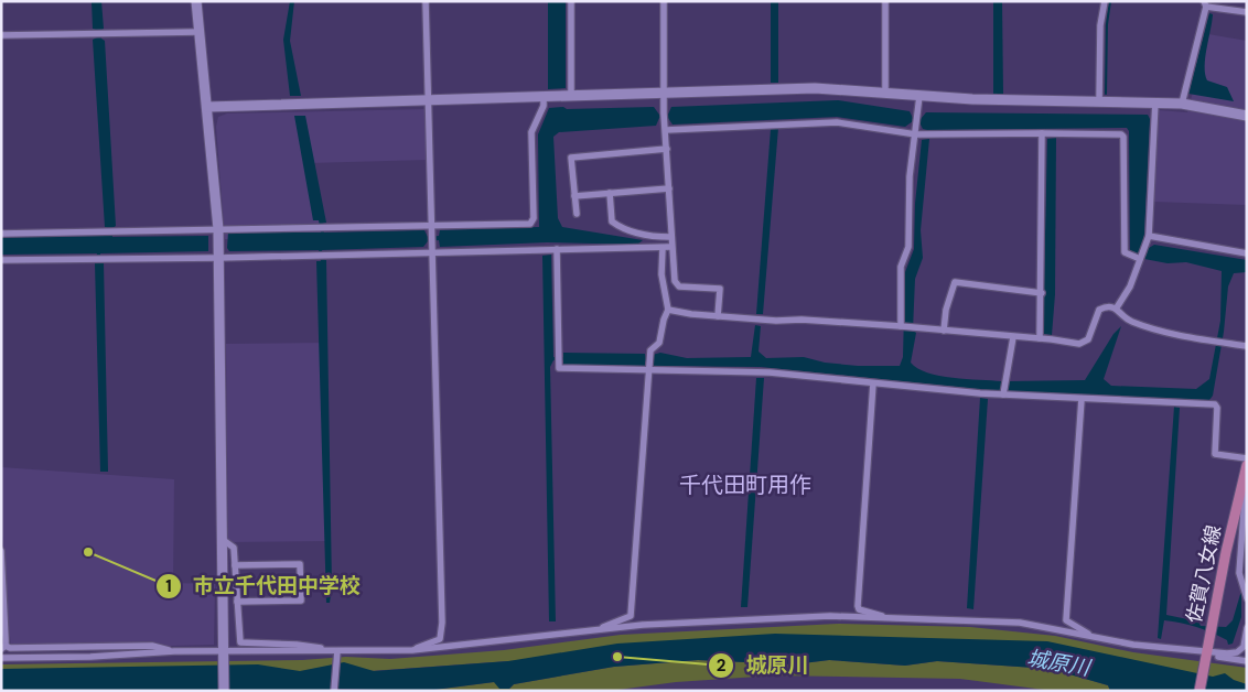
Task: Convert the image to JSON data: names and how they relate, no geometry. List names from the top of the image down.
{
  "streets": {
    "main road": ["佐賀八女線"]
  },
  "districts": ["千代田町用作"],
  "water": ["城原川"],
  "places": ["市立千代田中学校", "城原川"]
}
